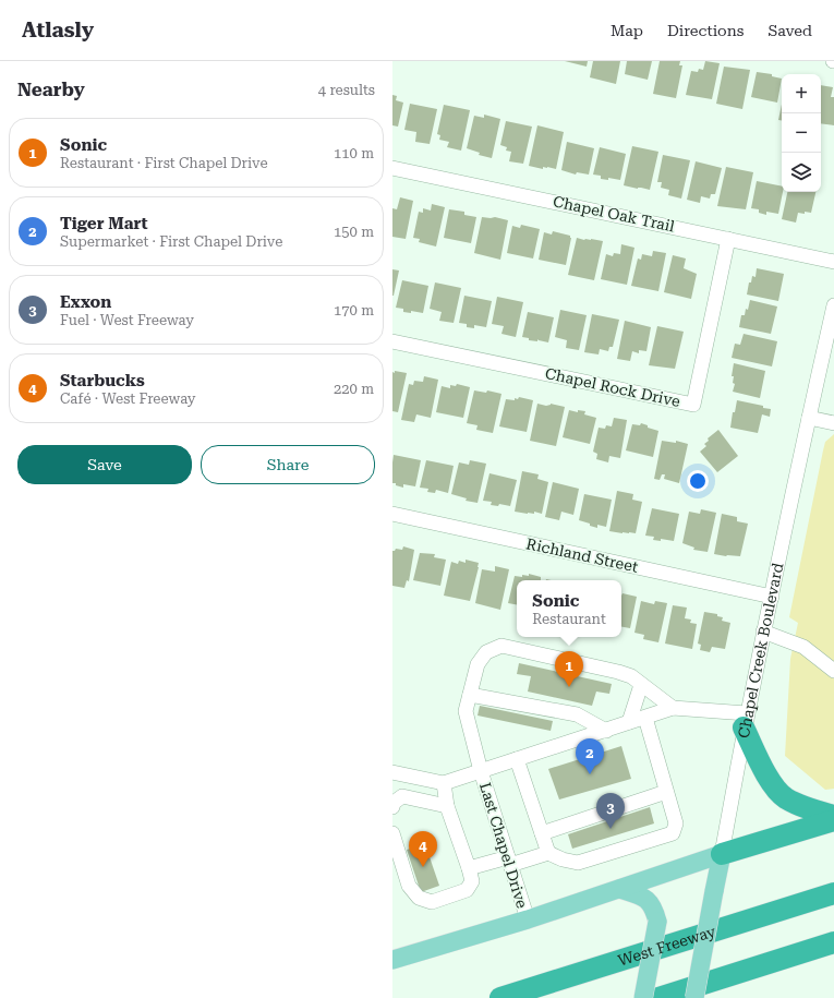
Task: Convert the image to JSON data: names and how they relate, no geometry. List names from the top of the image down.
{
  "streets": {
    "highway": ["West Freeway"],
    "main road": ["Chapel Creek Boulevard"],
    "street": [
      "Chapel Oak Trail",
      "Chapel Rock Drive",
      "Richland Street",
      "Last Chapel Drive"
    ]
  },
  "crossings": [
    ["Chapel Oak Trail", "Chapel Rock Drive"],
    ["Richland Street", "Chapel Creek Boulevard"]
  ],
  "page": {
    "header": "Atlasly",
    "nav": ["Map", "Directions", "Saved"],
    "heading": ["Nearby", "4 results"],
    "map_buttons": ["+", "−"],
    "list": [
      {
        "mark": "1",
        "name": "Sonic",
        "note": "Restaurant · First Chapel Drive",
        "value": "110 m"
      },
      {
        "mark": "2",
        "name": "Tiger Mart",
        "note": "Supermarket · First Chapel Drive",
        "value": "150 m"
      },
      {
        "mark": "3",
        "name": "Exxon",
        "note": "Fuel · West Freeway",
        "value": "170 m"
      },
      {
        "mark": "4",
        "name": "Starbucks",
        "note": "Café · West Freeway",
        "value": "220 m"
      }
    ],
    "buttons": ["Save", "Share"],
    "popup": ["Sonic", "Restaurant"],
    "pins": [
      "1",
      "2",
      "3",
      "4"
    ]
  }
}
